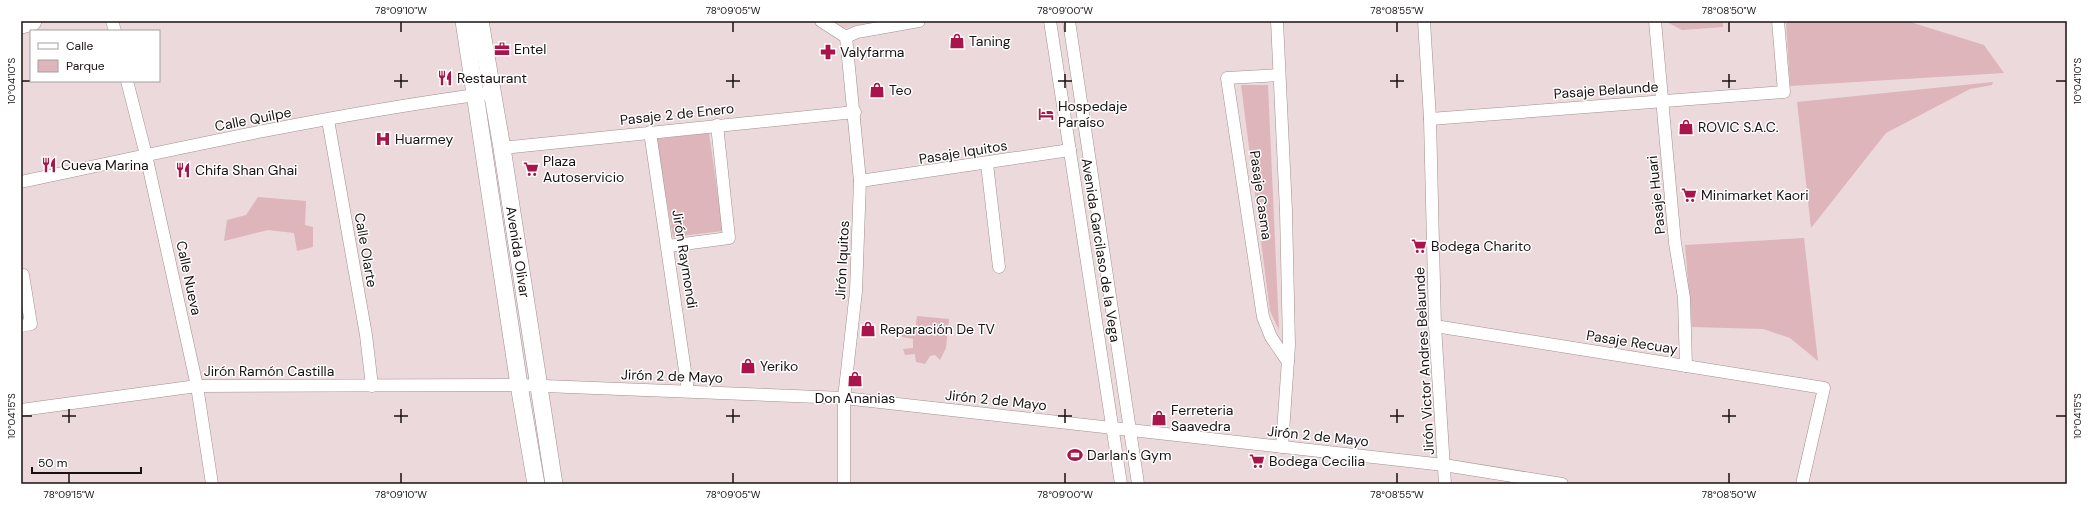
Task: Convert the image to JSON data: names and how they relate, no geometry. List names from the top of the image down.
{
  "streets": {
    "street": [
      "Pasaje Belaunde",
      "Pasaje 2 de Enero",
      "Calle Quilpe",
      "Pasaje Iquitos",
      "Pasaje Casma",
      "Pasaje Huari",
      "Calle Olarte",
      "Avenida Garcilaso de la Vega",
      "Avenida Olivar",
      "Jirón Raymondi",
      "Jirón Iquitos",
      "Calle Nueva",
      "Pasaje Recuay",
      "Jirón Victor Andres Belaunde",
      "Jirón Ramón Castilla",
      "Jirón 2 de Mayo"
    ]
  },
  "crossings": [
    ["Pasaje Belaunde", "Pasaje Huari"],
    ["Pasaje Belaunde", "Jirón Victor Andres Belaunde"],
    ["Pasaje 2 de Enero", "Avenida Olivar"],
    ["Pasaje 2 de Enero", "Jirón Raymondi"],
    ["Pasaje 2 de Enero", "Jirón Iquitos"],
    ["Calle Quilpe", "Calle Olarte"],
    ["Calle Quilpe", "Avenida Olivar"],
    ["Calle Quilpe", "Calle Nueva"],
    ["Pasaje Iquitos", "Avenida Garcilaso de la Vega"],
    ["Pasaje Iquitos", "Jirón Iquitos"],
    ["Pasaje Casma", "Jirón 2 de Mayo"],
    ["Pasaje Huari", "Pasaje Recuay"],
    ["Calle Olarte", "Jirón Ramón Castilla"],
    ["Avenida Garcilaso de la Vega", "Jirón 2 de Mayo"],
    ["Avenida Olivar", "Jirón Ramón Castilla"],
    ["Avenida Olivar", "Jirón 2 de Mayo"],
    ["Jirón Raymondi", "Jirón 2 de Mayo"],
    ["Jirón Iquitos", "Jirón 2 de Mayo"],
    ["Calle Nueva", "Jirón Ramón Castilla"],
    ["Pasaje Recuay", "Jirón Victor Andres Belaunde"],
    ["Jirón Victor Andres Belaunde", "Jirón 2 de Mayo"],
    ["Jirón Ramón Castilla", "Jirón 2 de Mayo"]
  ],
  "places": {
    "shop": [
      "Taning",
      "Teo",
      "ROVIC S.A.C.",
      "Reparación De TV",
      "Yeriko",
      "Don Ananias",
      "Ferreteria Saavedra"
    ],
    "office": ["Entel"],
    "pharmacy": ["Valyfarma"],
    "restaurant": ["Restaurant", "Cueva Marina", "Chifa Shan Ghai"],
    "hotel": ["Hospedaje Paraíso"],
    "hospital": ["Huarmey"],
    "supermarket": [
      "Plaza Autoservicio",
      "Minimarket Kaori",
      "Bodega Charito",
      "Bodega Cecilia"
    ],
    "sports": ["Darlan's Gym"]
  },
  "legend": ["Calle", "Parque"],
  "scale_bar": "50 m",
  "coordinates": [
    "78°09'10\"W",
    "78°09'05\"W",
    "78°09'00\"W",
    "78°08'55\"W",
    "78°08'50\"W",
    "10°04'10\"S",
    "10°04'15\"S",
    "78°09'15\"W"
  ]
}
